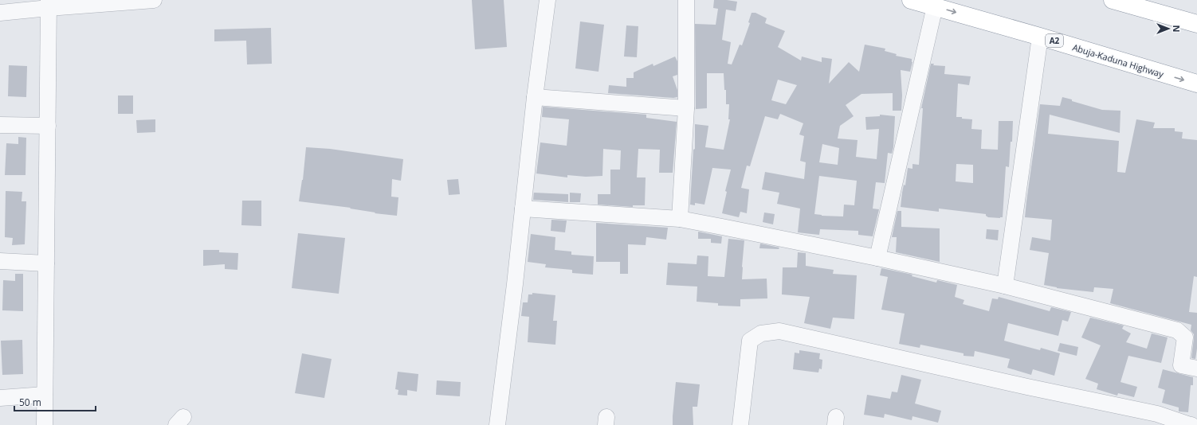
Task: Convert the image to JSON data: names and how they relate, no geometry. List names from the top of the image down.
{
  "streets": {
    "highway": ["A2", "Abuja-Kaduna Highway"]
  },
  "scale_bar": "50 m",
  "north": "right"
}
